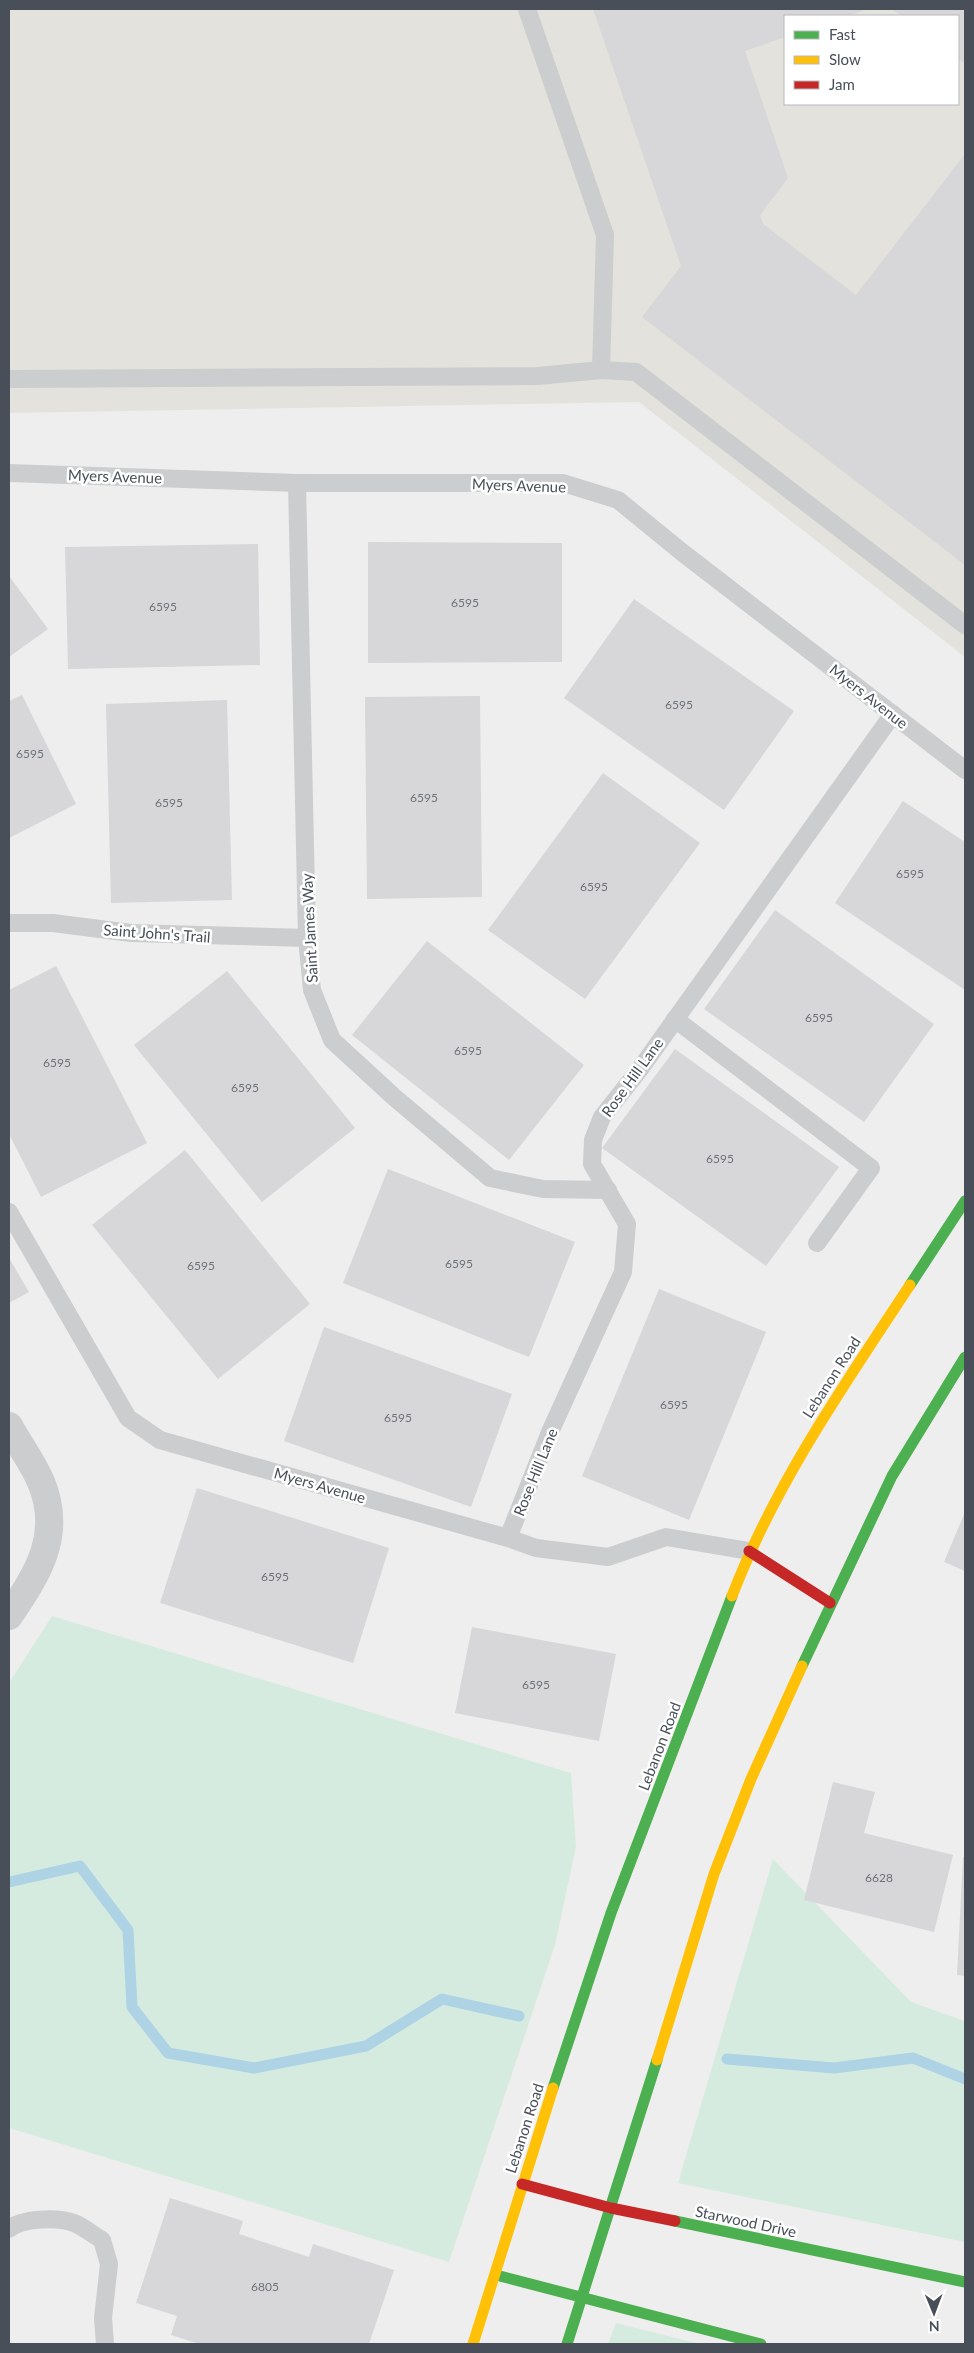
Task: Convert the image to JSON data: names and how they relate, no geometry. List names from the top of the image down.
{
  "streets": {
    "main road": ["Lebanon Road", "Starwood Drive"],
    "lane": [
      "Myers Avenue",
      "Saint James Way",
      "Saint John's Trail",
      "Rose Hill Lane"
    ]
  },
  "crossings": [
    ["Myers Avenue", "Saint James Way"],
    ["Myers Avenue", "Rose Hill Lane"],
    ["Myers Avenue", "Lebanon Road"],
    ["Saint James Way", "Saint John's Trail"],
    ["Saint James Way", "Rose Hill Lane"],
    ["Lebanon Road", "Starwood Drive"]
  ],
  "house_numbers": [
    "6595",
    "6595",
    "6595",
    "6595",
    "6595",
    "6595",
    "6595",
    "6595",
    "6595",
    "6595",
    "6595",
    "6595",
    "6595",
    "6595",
    "6595",
    "6595",
    "6595",
    "6595",
    "6595",
    "6628",
    "6805"
  ],
  "legend": ["Fast", "Slow", "Jam"],
  "north": "bottom"
}
